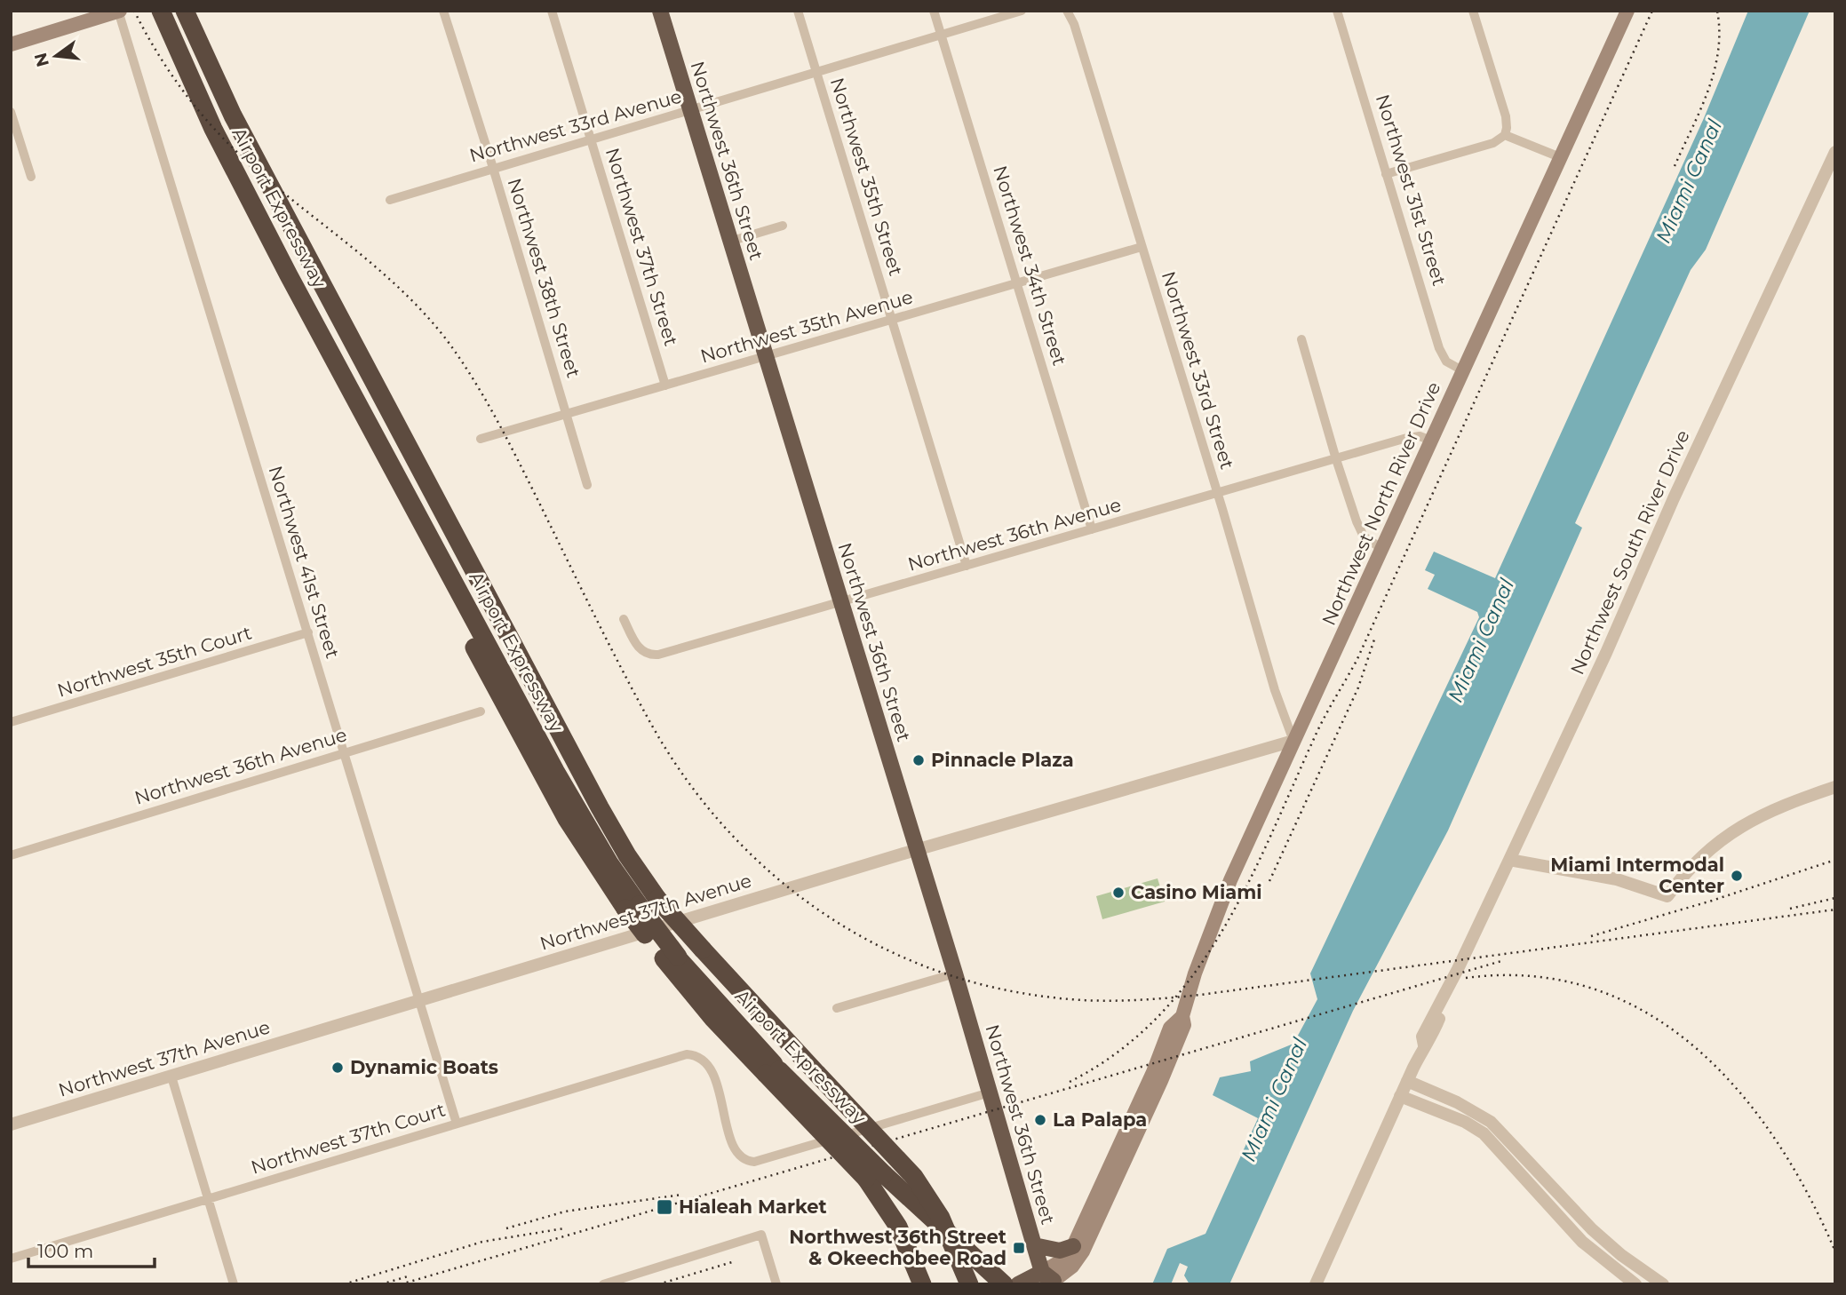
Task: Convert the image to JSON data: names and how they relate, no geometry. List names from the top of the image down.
{
  "streets": {
    "highway": ["Northwest 36th Street", "Airport Expressway"],
    "main road": ["Northwest North River Drive"],
    "street": [
      "Northwest 33rd Avenue",
      "Northwest 35th Street",
      "Northwest 31st Street",
      "Northwest 37th Street",
      "Northwest 34th Street",
      "Northwest 38th Street",
      "Northwest 35th Avenue",
      "Northwest 33rd Street",
      "Northwest 36th Avenue",
      "Northwest South River Drive",
      "Northwest 41st Street",
      "Northwest 35th Court",
      "Northwest 37th Avenue",
      "Northwest 37th Court"
    ]
  },
  "crossings": [
    ["Northwest 33rd Avenue", "Northwest 36th Street"],
    ["Northwest 33rd Avenue", "Northwest 35th Street"],
    ["Northwest 33rd Avenue", "Northwest 37th Street"],
    ["Northwest 33rd Avenue", "Northwest 34th Street"],
    ["Northwest 33rd Avenue", "Northwest 38th Street"],
    ["Northwest 36th Street", "Northwest 35th Avenue"],
    ["Northwest 36th Street", "Northwest North River Drive"],
    ["Northwest 36th Street", "Northwest 36th Avenue"],
    ["Northwest 36th Street", "Northwest 37th Avenue"],
    ["Northwest 36th Street", "Northwest 37th Court"],
    ["Northwest 35th Street", "Northwest 35th Avenue"],
    ["Northwest 35th Street", "Northwest 36th Avenue"],
    ["Northwest 31st Street", "Northwest North River Drive"],
    ["Northwest 37th Street", "Northwest 35th Avenue"],
    ["Northwest 34th Street", "Northwest 35th Avenue"],
    ["Northwest 34th Street", "Northwest 36th Avenue"],
    ["Northwest 38th Street", "Northwest 35th Avenue"],
    ["Northwest 35th Avenue", "Northwest 33rd Street"],
    ["Northwest 33rd Street", "Northwest North River Drive"],
    ["Northwest 33rd Street", "Northwest 36th Avenue"],
    ["Northwest 33rd Street", "Northwest 37th Avenue"],
    ["Northwest North River Drive", "Northwest 36th Avenue"],
    ["Northwest North River Drive", "Northwest 37th Avenue"],
    ["Northwest 36th Avenue", "Northwest 41st Street"],
    ["Northwest 41st Street", "Northwest 35th Court"],
    ["Northwest 41st Street", "Northwest 37th Avenue"],
    ["Northwest 41st Street", "Northwest 37th Court"]
  ],
  "water": ["Miami Canal"],
  "places": {
    "other": [
      "Pinnacle Plaza",
      "Miami Intermodal Center",
      "Casino Miami",
      "Dynamic Boats",
      "La Palapa"
    ],
    "transit": ["Hialeah Market", "Northwest 36th Street & Okeechobee Road"]
  },
  "scale_bar": "100 m",
  "north": "left"
}
